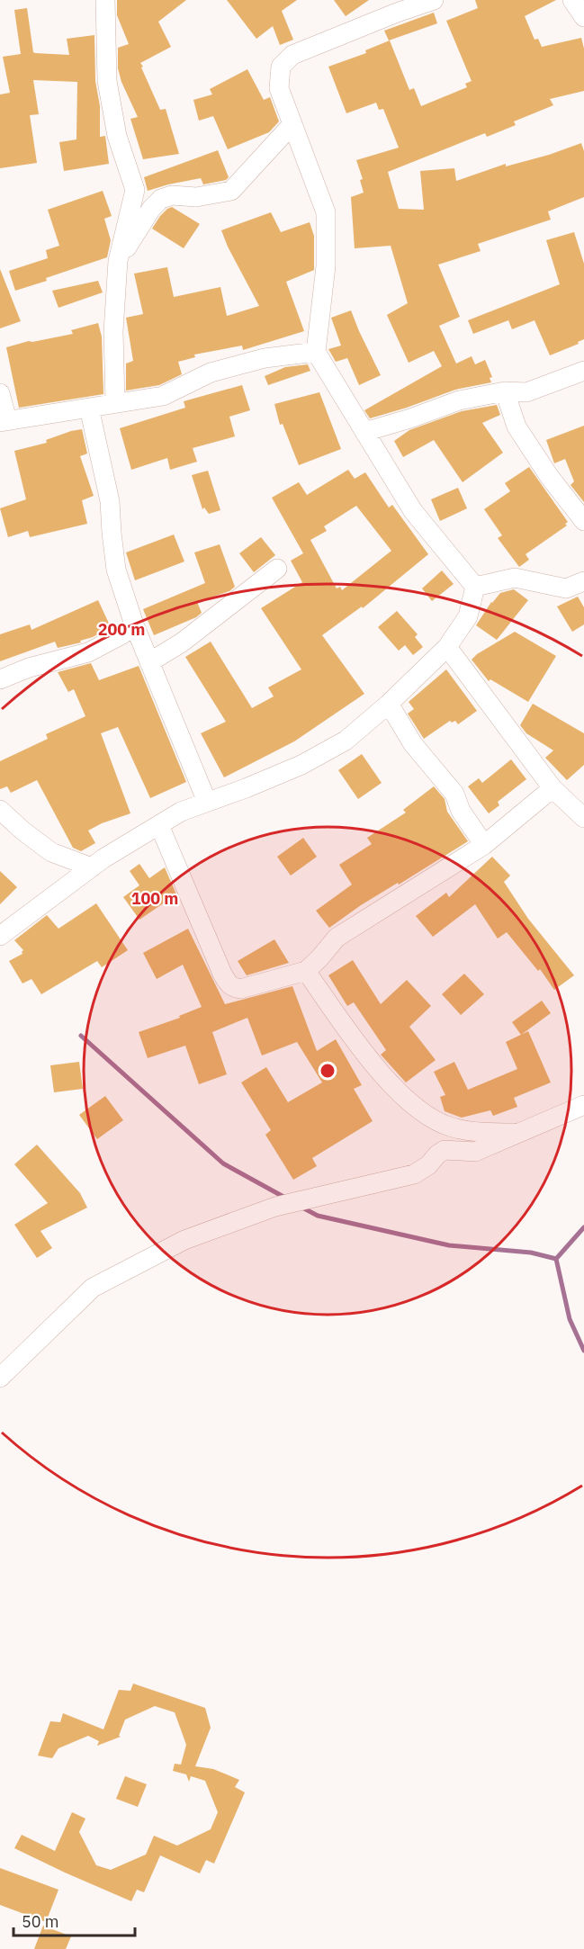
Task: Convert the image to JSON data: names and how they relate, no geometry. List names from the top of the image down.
{
  "scale_bar": "50 m",
  "rings": ["200 m", "100 m"]
}
